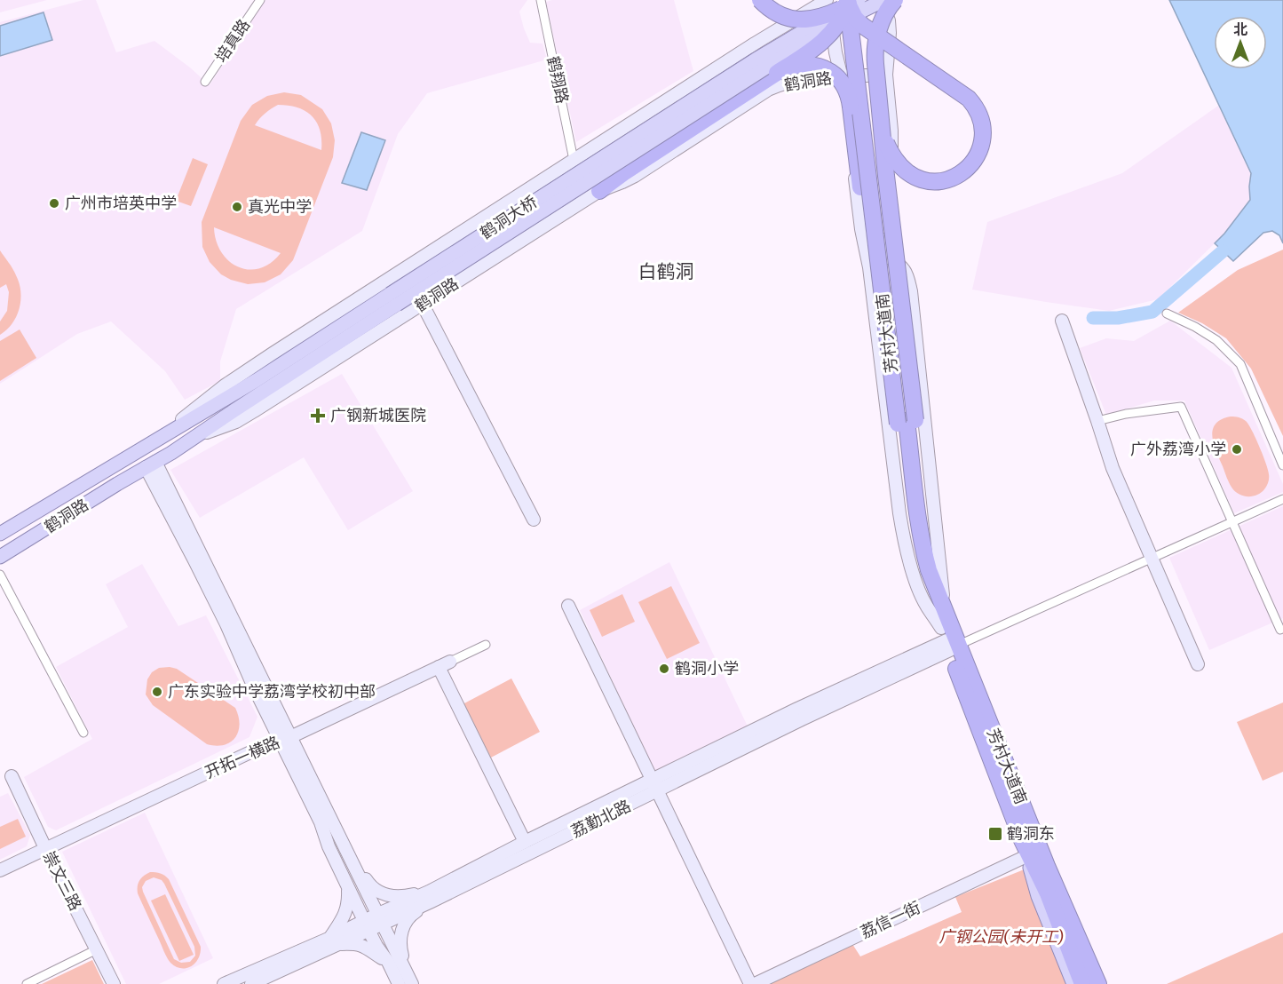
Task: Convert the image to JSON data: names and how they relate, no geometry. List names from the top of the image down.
{
  "streets": {
    "highway": ["芳村大道南"],
    "main road": ["鹤洞路", "鹤洞大桥"],
    "street": [
      "培真路",
      "鹤翔路",
      "开拓一横路",
      "荔勤北路",
      "崇文三路",
      "荔信一街"
    ]
  },
  "crossings": [
    ["鹤翔路", "鹤洞路"],
    ["鹤洞路", "鹤洞大桥"],
    ["鹤洞路", "芳村大道南"],
    ["鹤洞大桥", "芳村大道南"],
    ["芳村大道南", "荔勤北路"],
    ["芳村大道南", "荔信一街"],
    ["开拓一横路", "崇文三路"]
  ],
  "districts": ["白鹤洞"],
  "parks": ["广钢公园(未开工)"],
  "places": {
    "other": [
      "广州市培英中学",
      "真光中学",
      "广外荔湾小学",
      "鹤洞小学",
      "广东实验中学荔湾学校初中部"
    ],
    "health": ["广钢新城医院"],
    "transit": ["鹤洞东"]
  },
  "north": "top"
}
